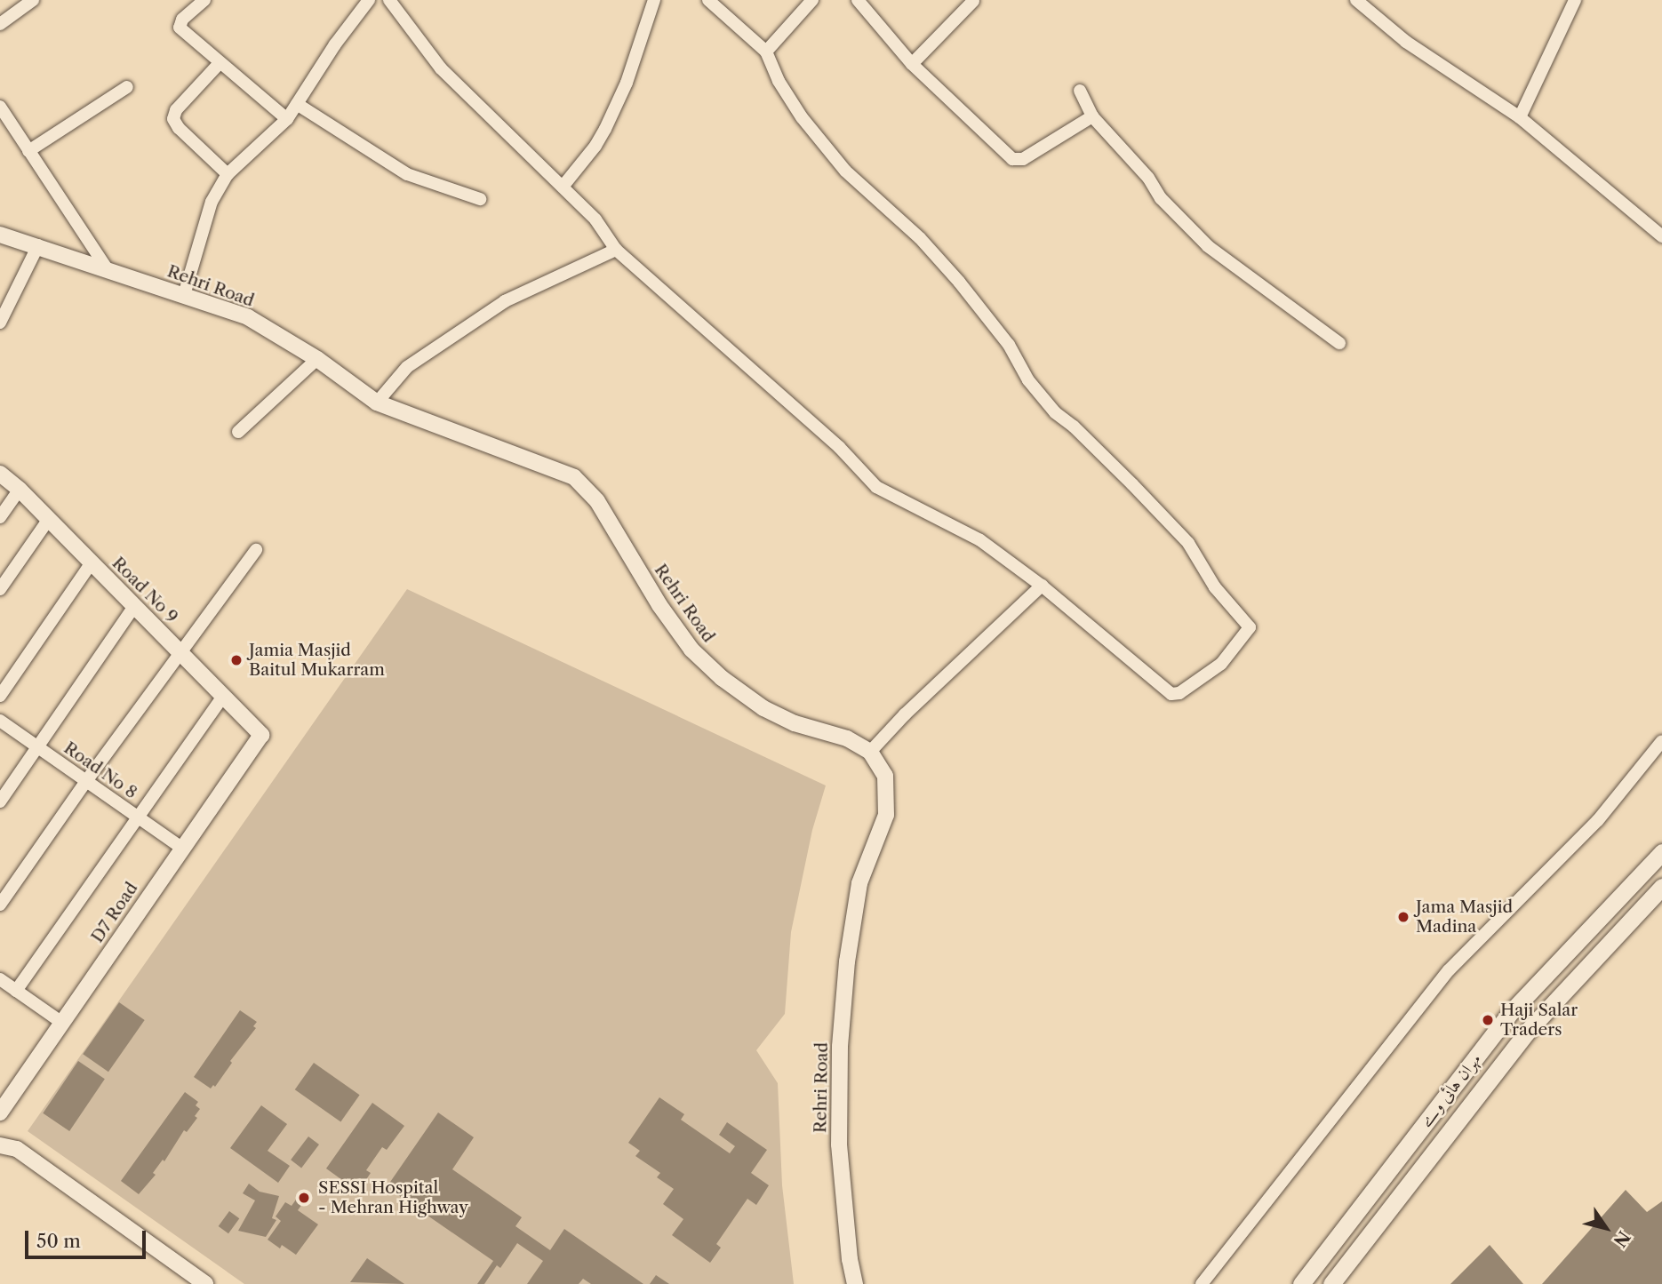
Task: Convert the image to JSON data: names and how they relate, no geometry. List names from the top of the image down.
{
  "streets": {
    "main road": ["مہران ہائی وے"],
    "street": [
      "Rehri Road",
      "Road No 9",
      "Road No 8",
      "D7 Road"
    ]
  },
  "crossings": [
    ["Road No 9", "D7 Road"],
    ["Road No 8", "D7 Road"]
  ],
  "places": [
    "Jamia Masjid Baitul Mukarram",
    "Jama Masjid Madina",
    "Haji Salar Traders",
    "SESSI Hospital - Mehran Highway"
  ],
  "scale_bar": "50 m",
  "north": "bottom right"
}
